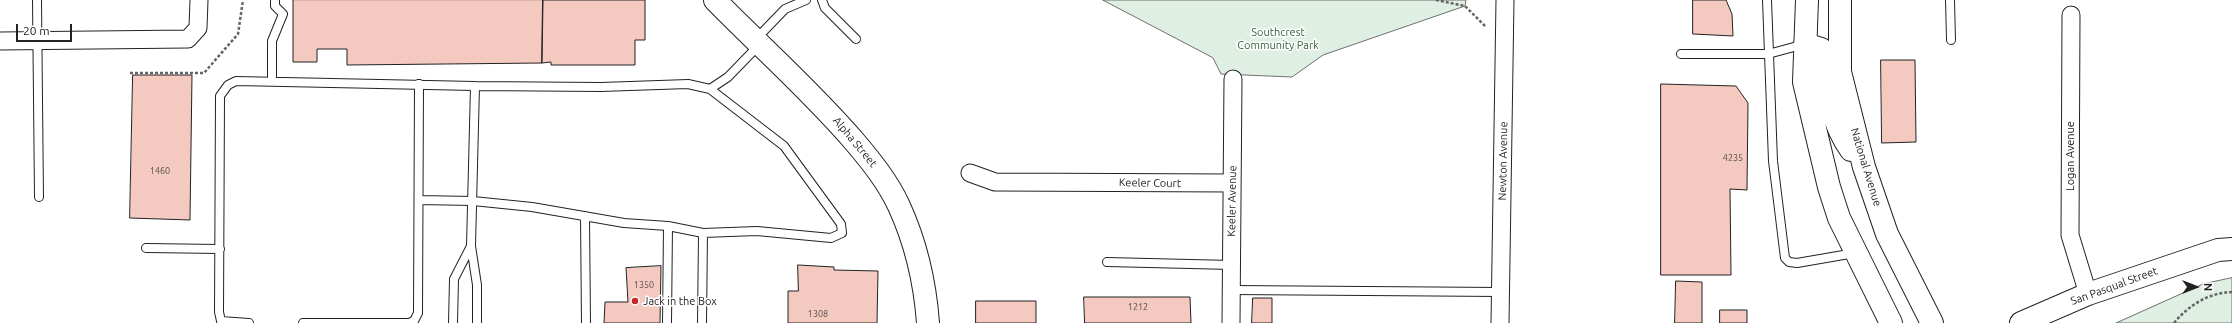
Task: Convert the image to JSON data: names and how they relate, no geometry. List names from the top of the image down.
{
  "streets": {
    "main road": ["Alpha Street", "National Avenue", "San Pasqual Street"],
    "street": [
      "Logan Avenue",
      "Newton Avenue",
      "Keeler Court",
      "Keeler Avenue"
    ]
  },
  "crossings": [
    ["Logan Avenue", "San Pasqual Street"],
    ["Keeler Court", "Keeler Avenue"]
  ],
  "parks": ["Southcrest Community Park"],
  "places": ["Jack in the Box"],
  "house_numbers": [
    "4235",
    "1460",
    "1350",
    "1212",
    "1308"
  ],
  "scale_bar": "20 m",
  "north": "right"
}
